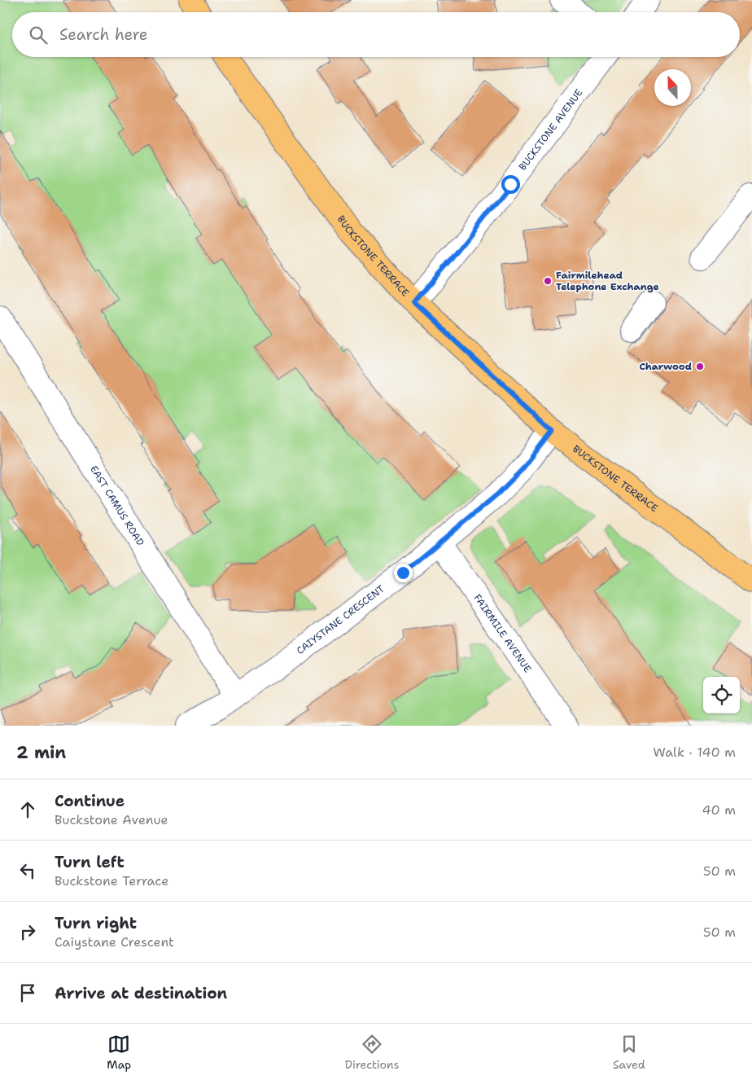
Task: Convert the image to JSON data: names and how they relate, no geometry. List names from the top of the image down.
{
  "streets": {
    "main road": ["BUCKSTONE TERRACE"],
    "street": [
      "BUCKSTONE AVENUE",
      "EAST CAMUS ROAD",
      "CAIYSTANE CRESCENT",
      "FAIRMILE AVENUE"
    ]
  },
  "crossings": [
    ["BUCKSTONE AVENUE", "BUCKSTONE TERRACE"],
    ["BUCKSTONE TERRACE", "CAIYSTANE CRESCENT"],
    ["EAST CAMUS ROAD", "CAIYSTANE CRESCENT"],
    ["CAIYSTANE CRESCENT", "FAIRMILE AVENUE"]
  ],
  "places": ["Fairmilehead Telephone Exchange", "Charwood"],
  "north": "top",
  "page": {
    "search": "Search here",
    "heading": ["2 min", "Walk · 140 m"],
    "list": [
      ["Continue", "Buckstone Avenue", "40 m"],
      ["Turn left", "Buckstone Terrace", "50 m"],
      ["Turn right", "Caiystane Crescent", "50 m"],
      "Arrive at destination"
    ],
    "nav": ["Map", "Directions", "Saved"]
  }
}
